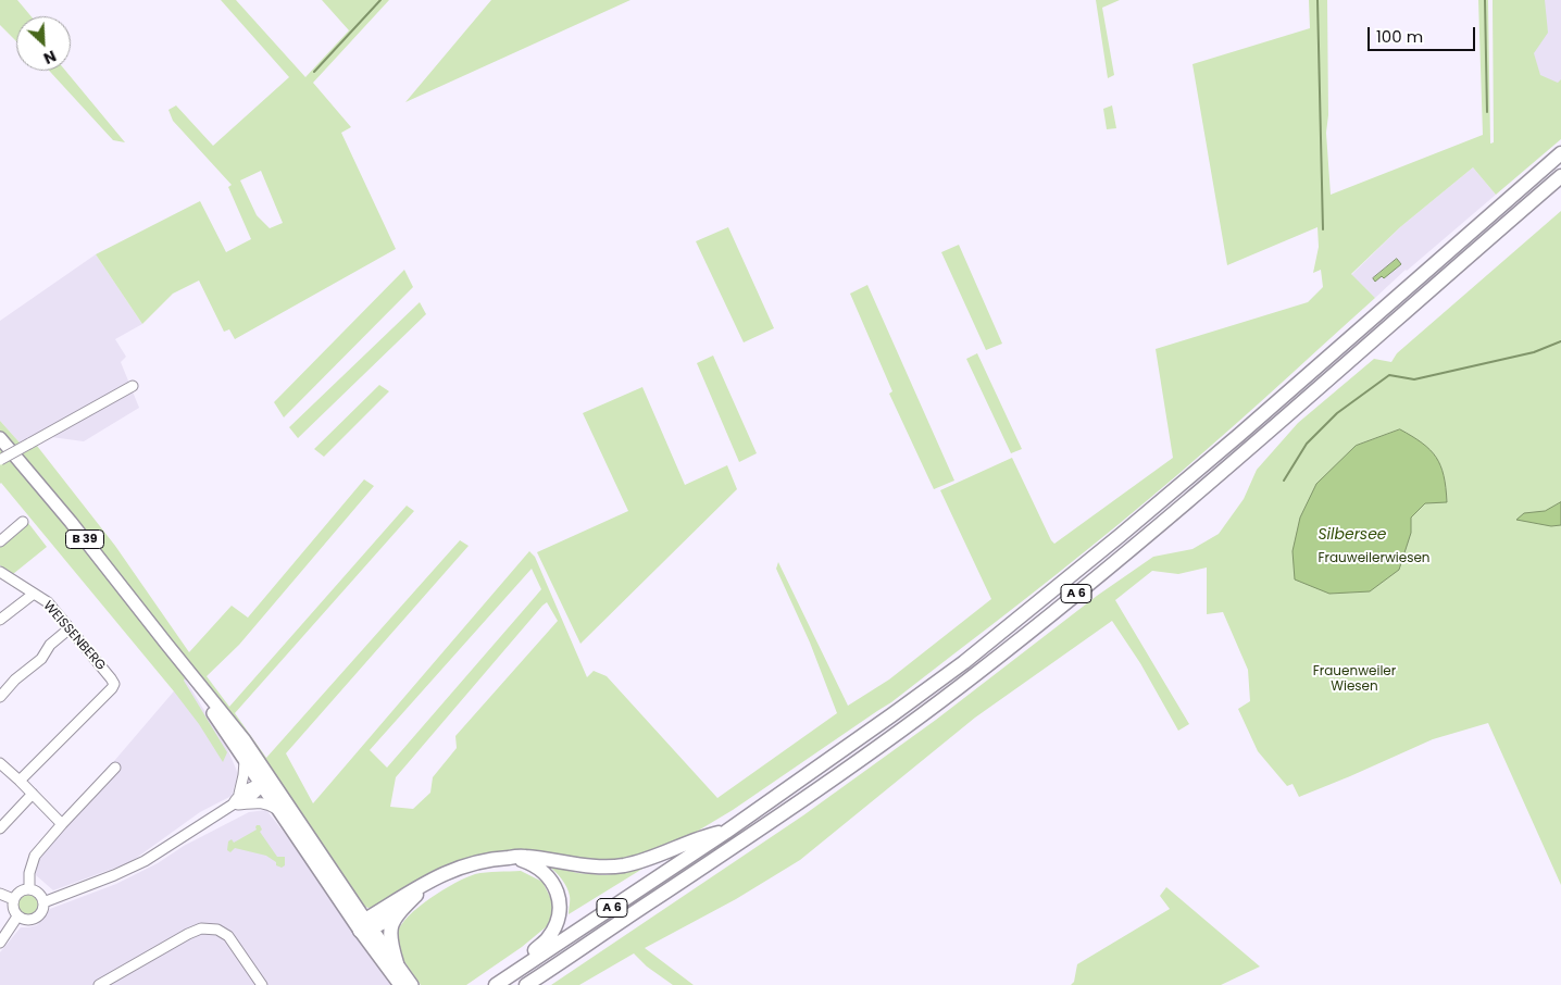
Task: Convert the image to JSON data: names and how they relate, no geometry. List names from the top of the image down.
{
  "streets": {
    "highway": ["A 6"],
    "main road": ["B 39"],
    "street": ["WEISSENBERG"]
  },
  "water": ["Silbersee"],
  "parks": ["Frauweilerwiesen", "Frauenweiler Wiesen"],
  "scale_bar": "100 m",
  "north": "bottom right"
}
